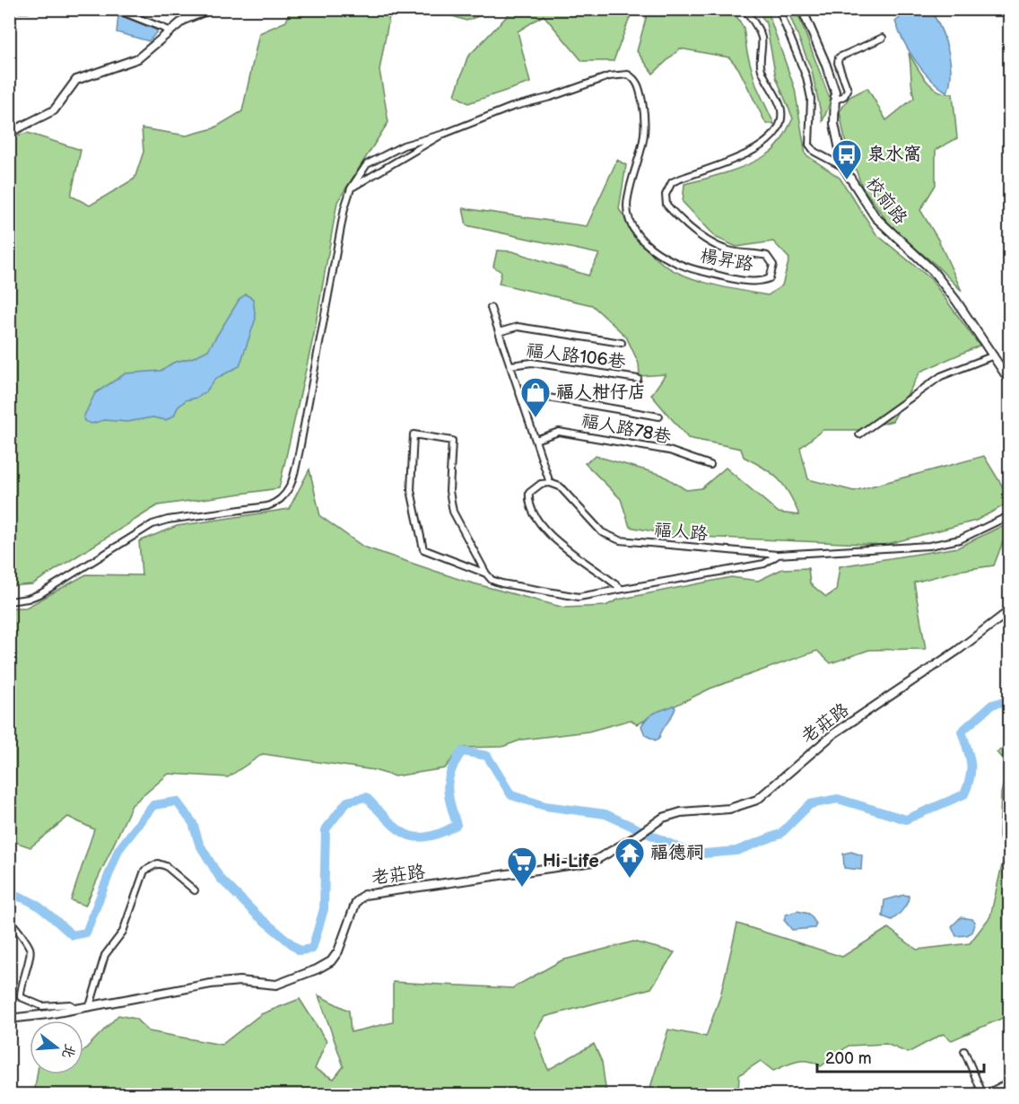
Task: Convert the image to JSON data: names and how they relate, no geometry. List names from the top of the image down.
{
  "streets": {
    "street": [
      "校前路",
      "楊昇路",
      "福人路106巷",
      "福人路78巷",
      "福人路",
      "老莊路"
    ]
  },
  "places": {
    "bus stop": ["泉水窩"],
    "shop": ["福人柑仔店"],
    "temple": ["福德祠"],
    "supermarket": ["Hi-Life"]
  },
  "scale_bar": "200 m",
  "north": "right"
}
